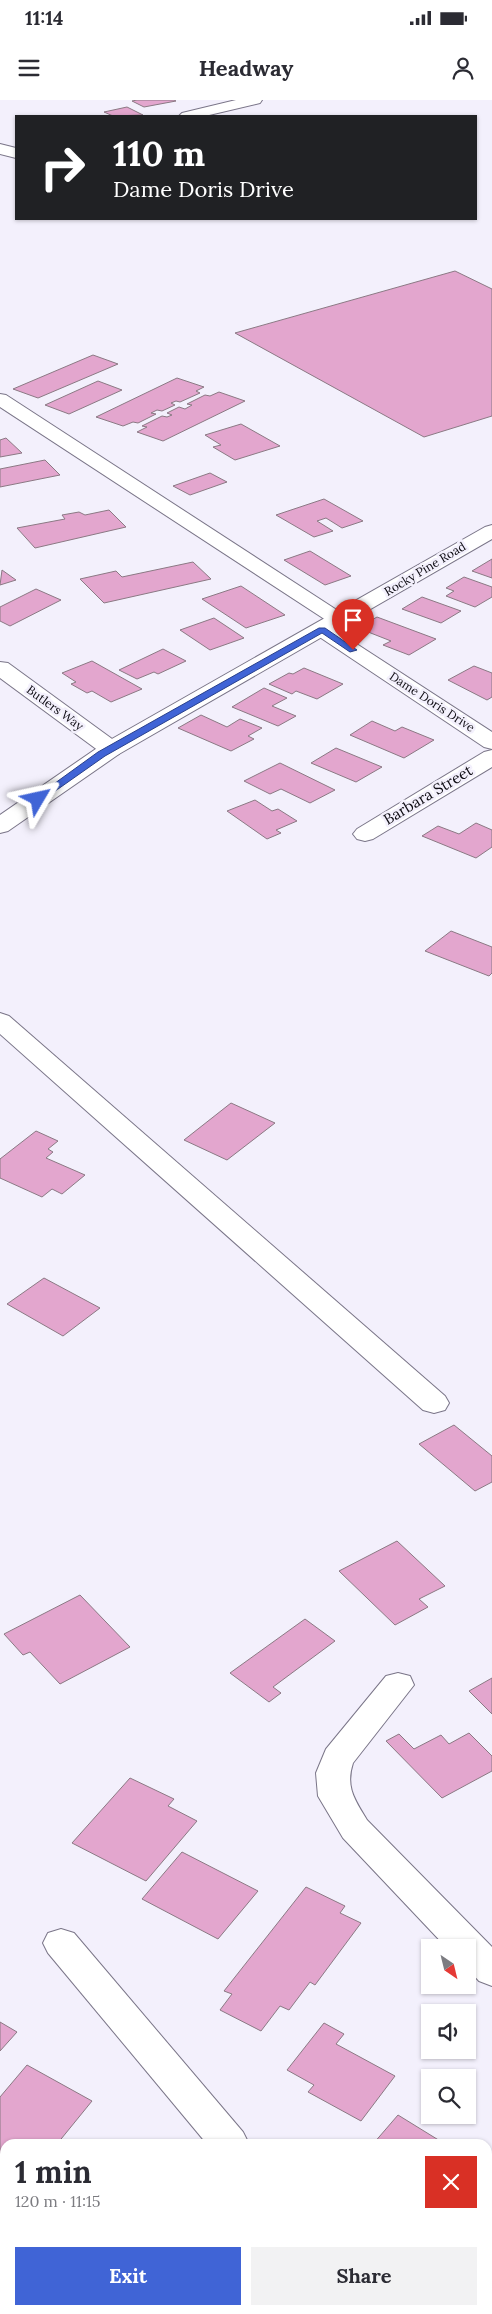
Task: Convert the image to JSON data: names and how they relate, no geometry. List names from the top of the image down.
{
  "streets": {
    "street": [
      "Rocky Pine Road",
      "Dame Doris Drive",
      "Butlers Way",
      "Barbara Street"
    ]
  },
  "crossings": [
    ["Rocky Pine Road", "Dame Doris Drive"],
    ["Rocky Pine Road", "Butlers Way"]
  ],
  "north": "bottom right",
  "page": {
    "status": "11:14",
    "header": "Headway",
    "turn": ["110 m", "Dame Doris Drive"],
    "heading": ["1 min", "120 m · 11:15"],
    "buttons": ["Exit", "Share"]
  }
}
